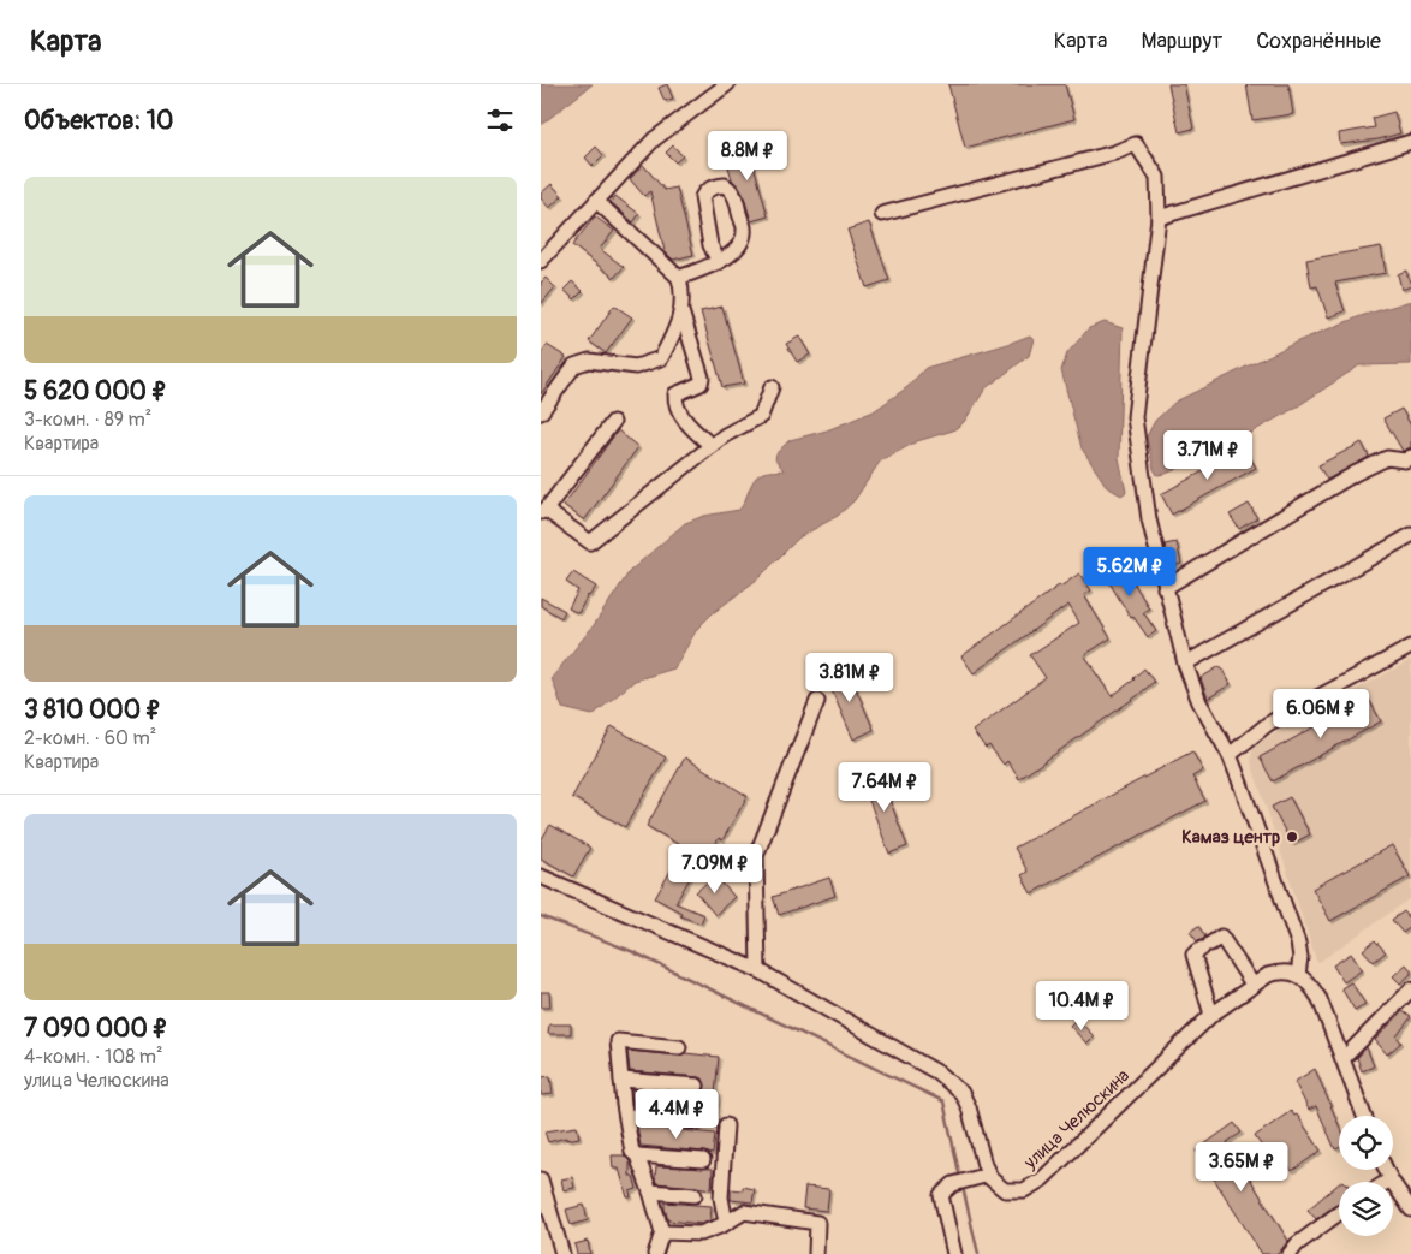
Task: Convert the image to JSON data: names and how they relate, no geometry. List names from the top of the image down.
{
  "streets": {
    "street": ["улица Челюскина"]
  },
  "places": ["Камаз центр"],
  "page": {
    "header": "Карта",
    "nav": ["Карта", "Маршрут", "Сохранённые"],
    "heading": "Объектов: 10",
    "price": [
      "8.8M ₽",
      "3.71M ₽",
      "5.62M ₽",
      "3.81M ₽",
      "6.06M ₽",
      "7.64M ₽",
      "7.09M ₽",
      "10.4M ₽",
      "4.4M ₽",
      "3.65M ₽"
    ],
    "list": [
      {
        "name": "5 620 000 ₽",
        "note": "3-комн. · 89 m² · Квартира"
      },
      {
        "name": "3 810 000 ₽",
        "note": "2-комн. · 60 m² · Квартира"
      },
      {
        "name": "7 090 000 ₽",
        "note": "4-комн. · 108 m² · улица Челюскина"
      }
    ]
  }
}
